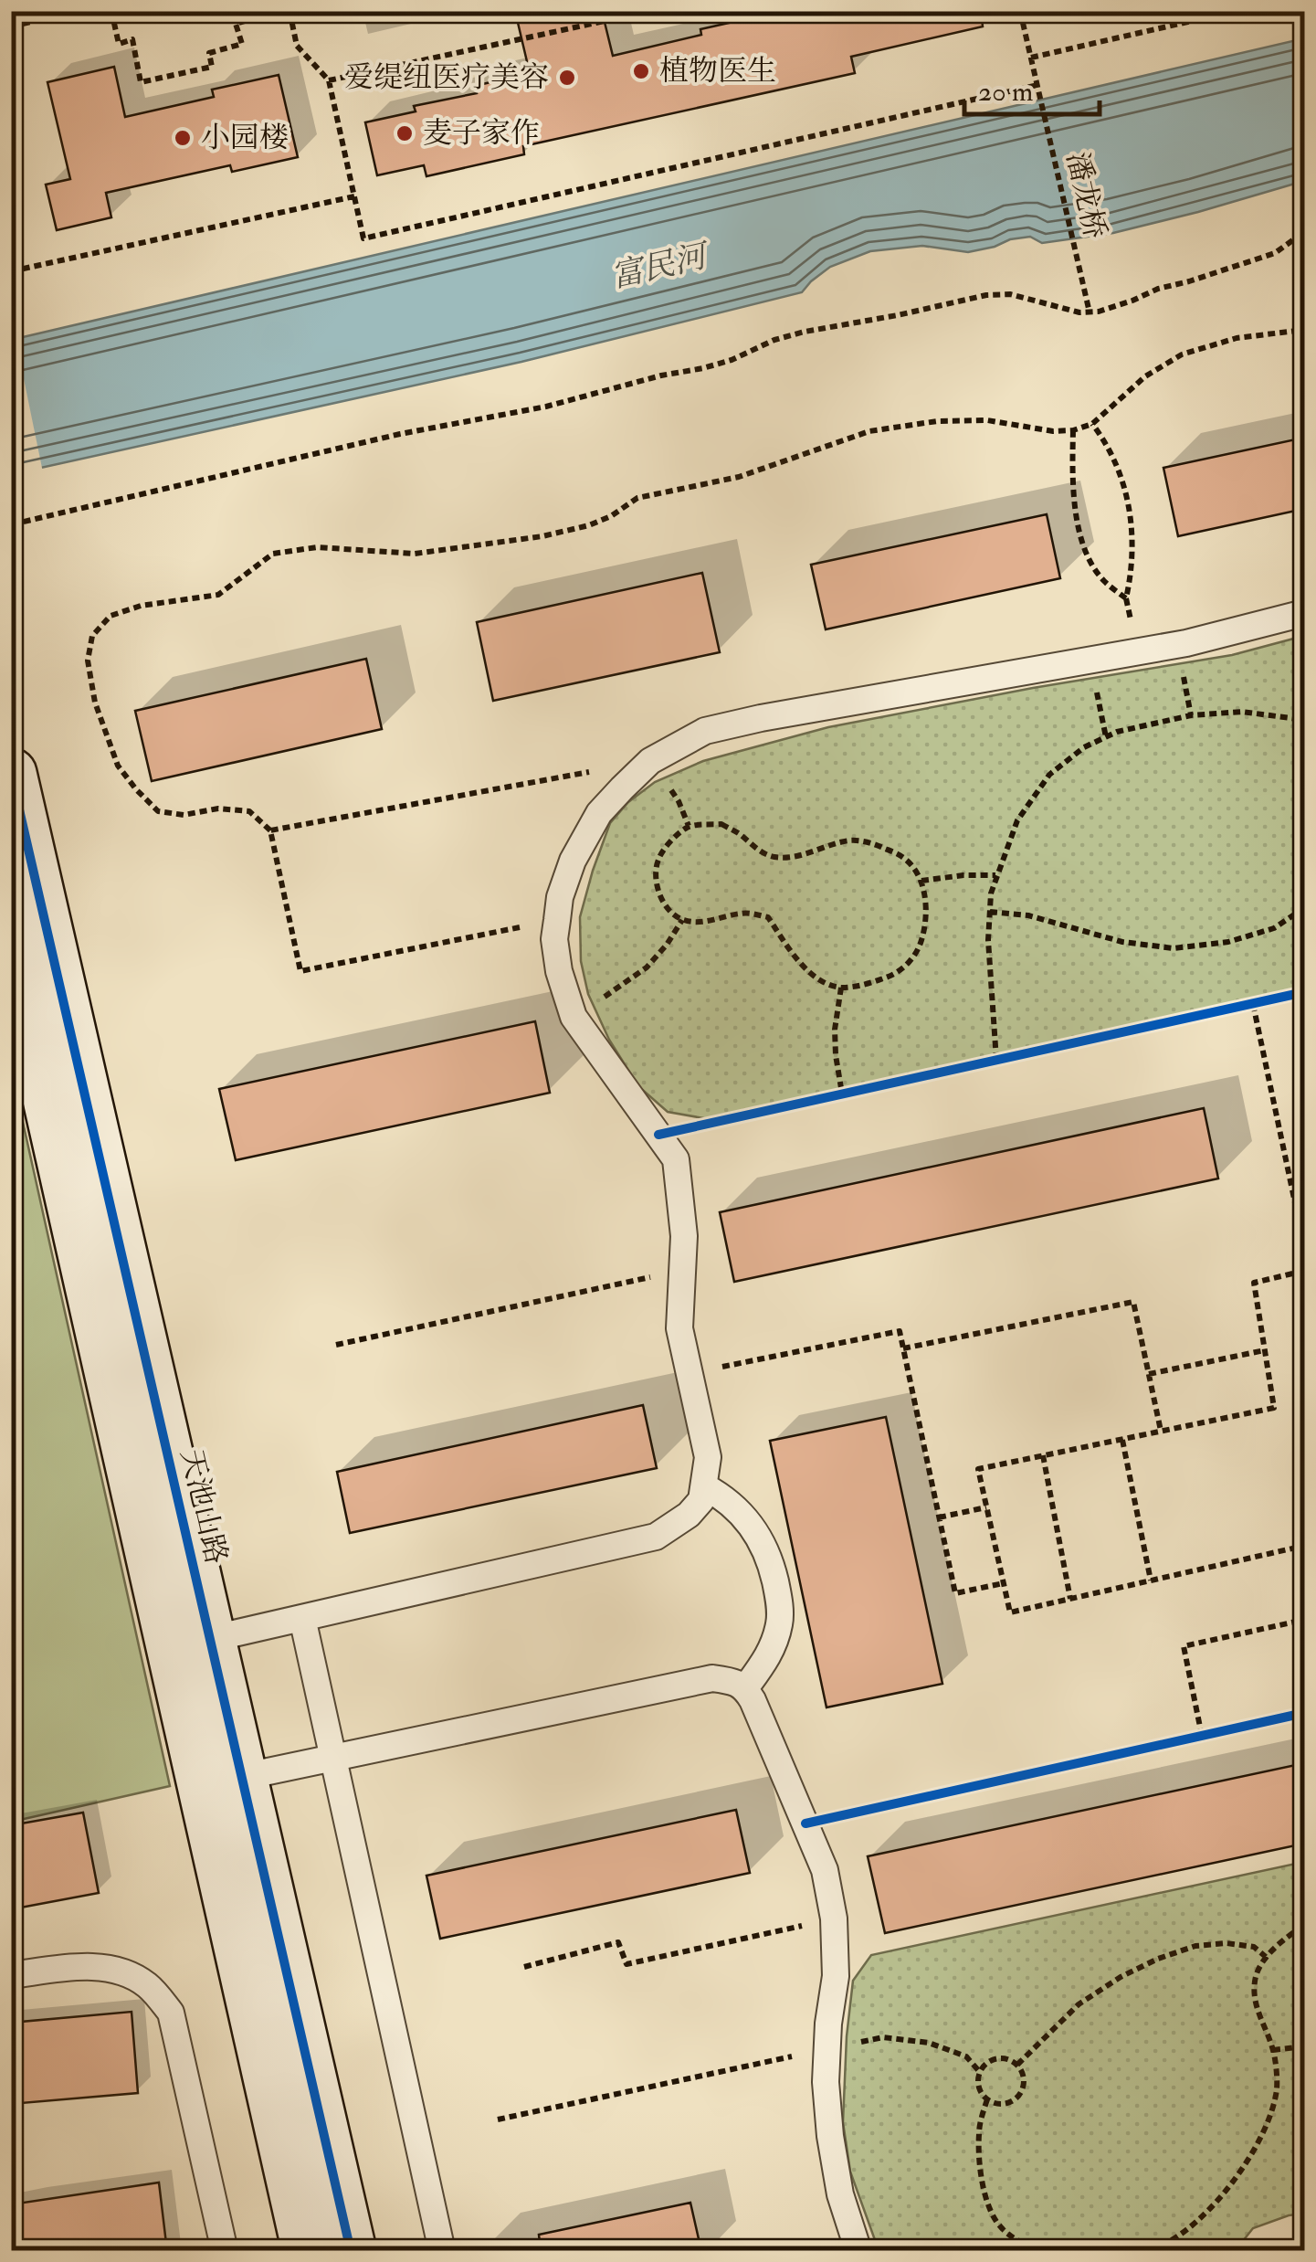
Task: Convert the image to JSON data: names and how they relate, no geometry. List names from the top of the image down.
{
  "streets": {
    "street": ["天池山路"],
    "path": ["潘龙桥"]
  },
  "water": ["富民河"],
  "places": [
    "植物医生",
    "爱缇纽医疗美容",
    "麦子家作",
    "小园楼"
  ],
  "scale_bar": "20 m"
}
